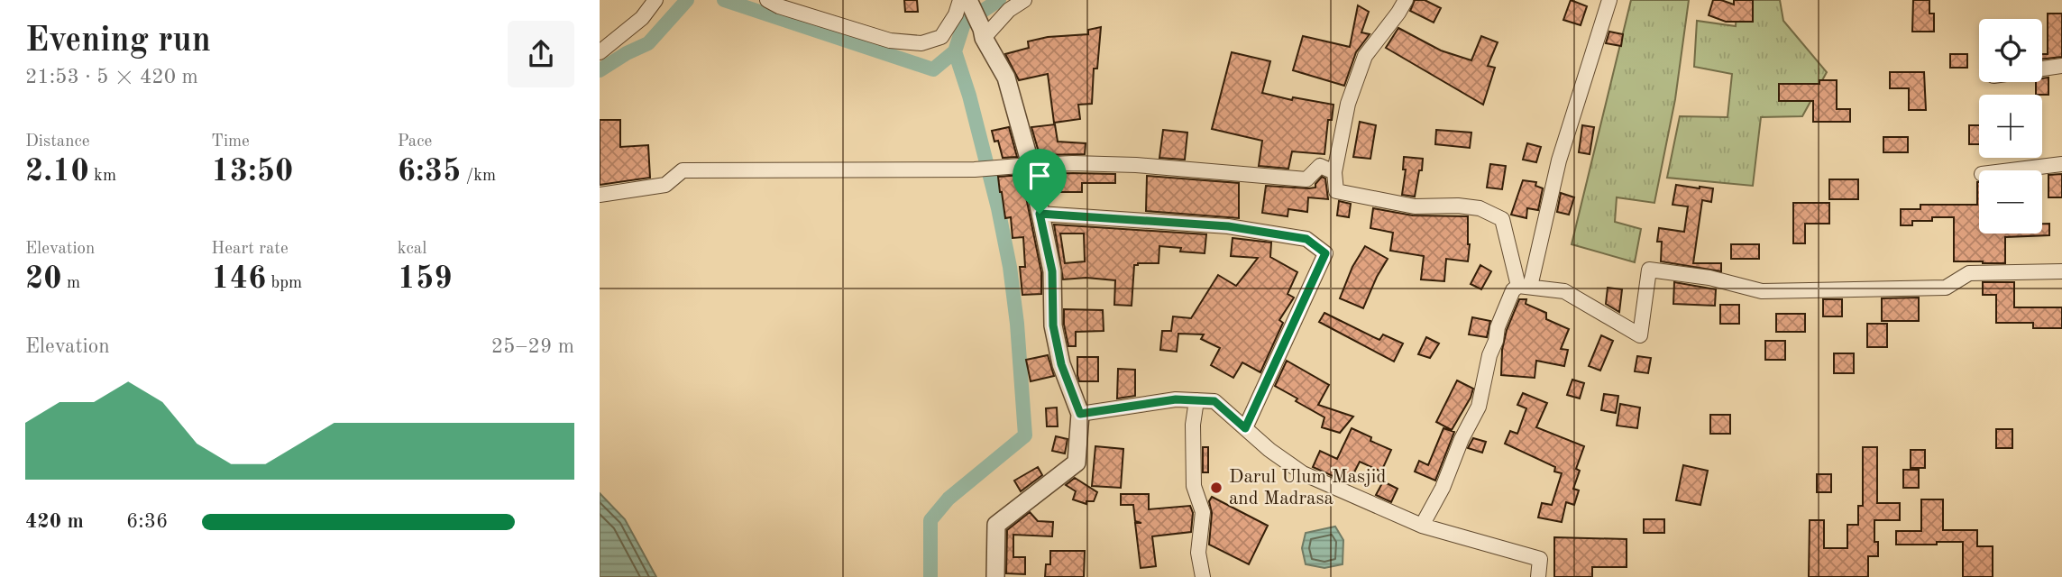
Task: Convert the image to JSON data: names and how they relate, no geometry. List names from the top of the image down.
{
  "places": ["Darul Ulum Masjid and Madrasa"],
  "page": {
    "heading": ["Evening run", "21:53 · 5 × 420 m"],
    "map_buttons": ["+", "−"],
    "stats": [
      ["Distance", "2.10 km"],
      ["Time", "13:50"],
      ["Pace", "6:35 /km"],
      ["Elevation", "20 m"],
      ["Heart rate", "146 bpm"],
      ["kcal", "159"]
    ],
    "chart": ["Elevation", "25–29 m"],
    "list": [
      {
        "name": "420 m",
        "note": "6:36"
      }
    ]
  }
}
